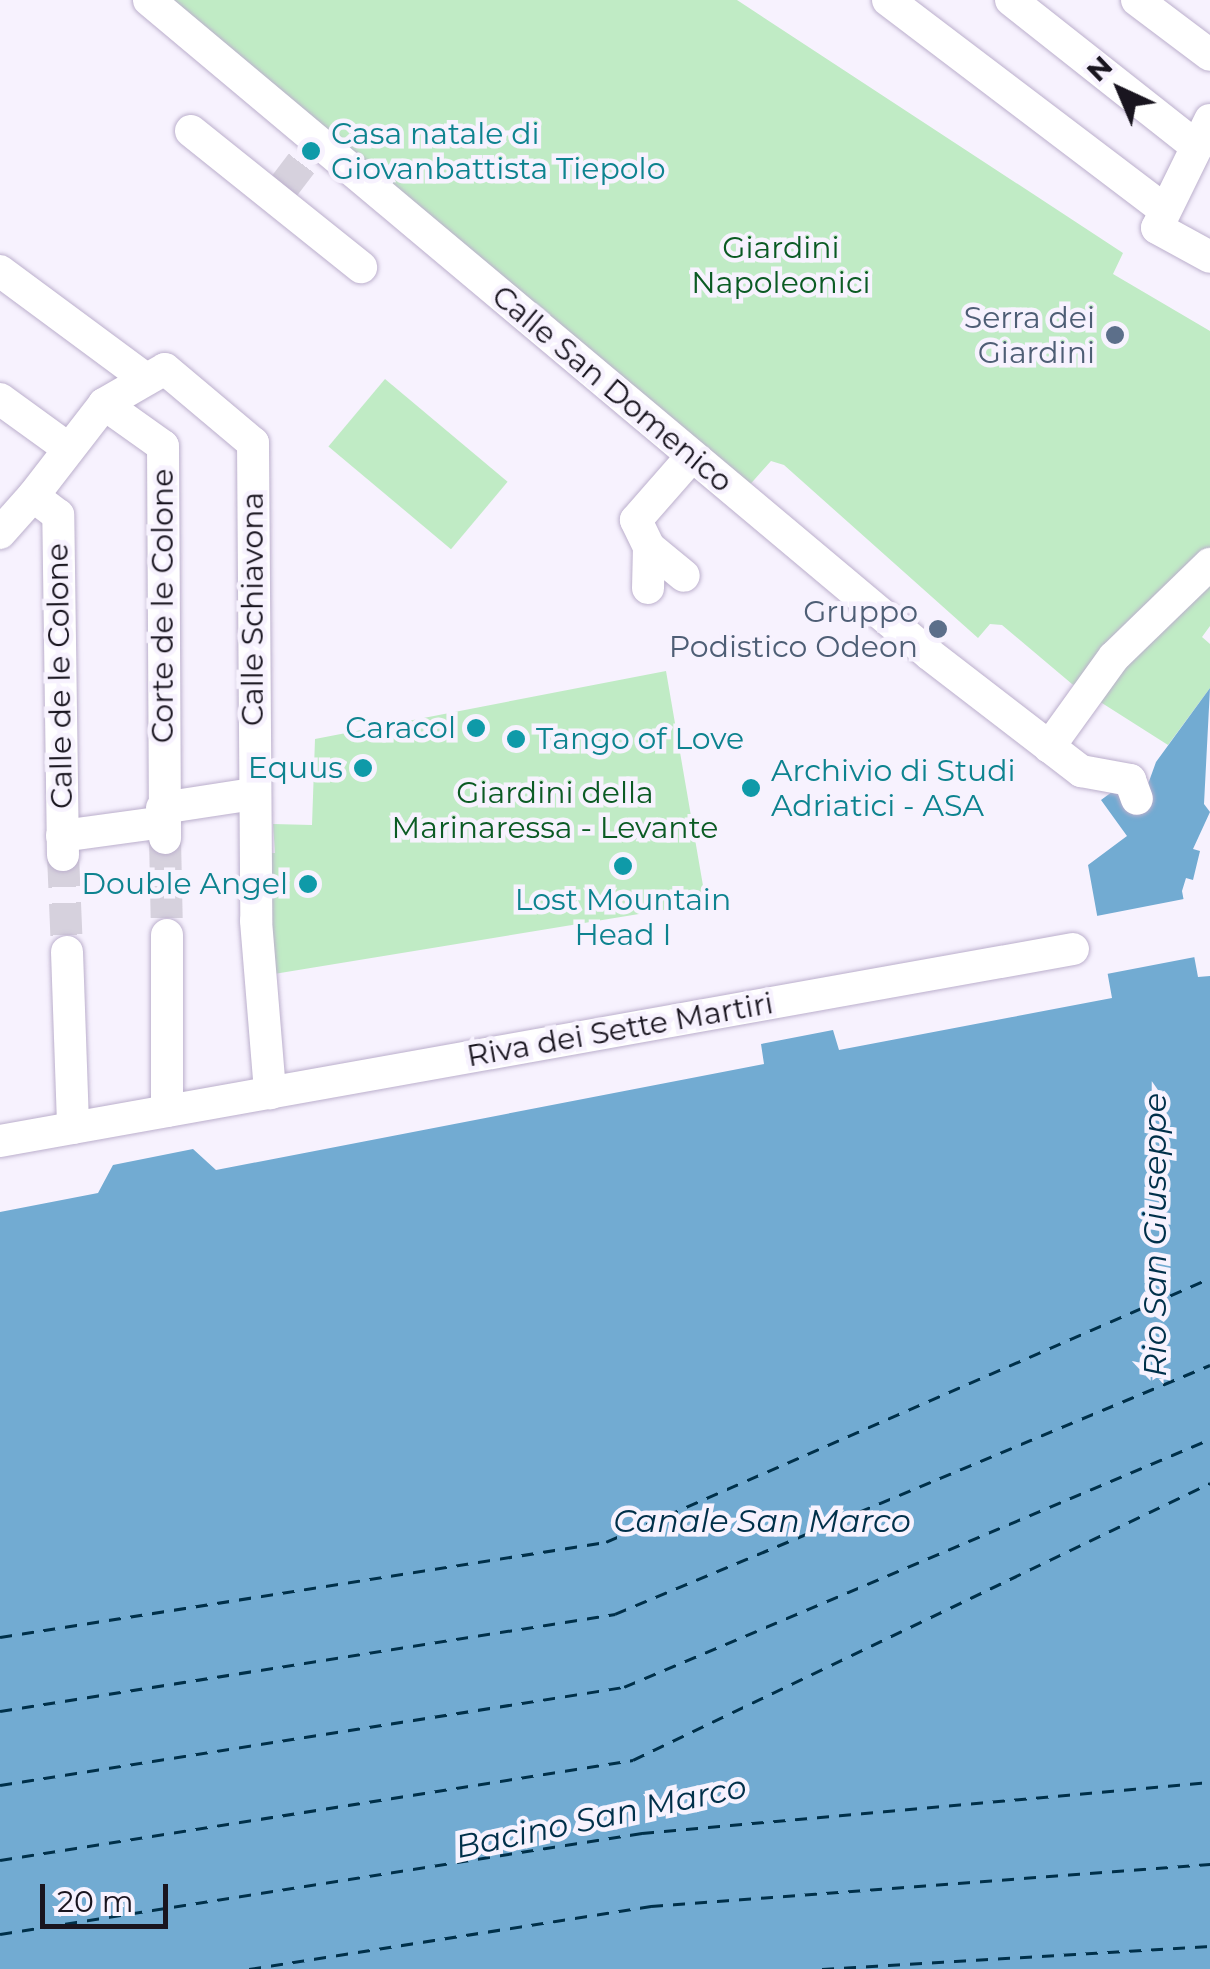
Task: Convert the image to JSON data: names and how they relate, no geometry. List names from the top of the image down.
{
  "streets": {
    "street": [
      "Calle San Domenico",
      "Corte de le Colone",
      "Calle Schiavona",
      "Calle de le Colone",
      "Riva dei Sette Martiri"
    ]
  },
  "crossings": [
    ["Corte de le Colone", "Calle de le Colone"],
    ["Calle Schiavona", "Riva dei Sette Martiri"]
  ],
  "water": ["Rio San Giuseppe", "Canale San Marco", "Bacino San Marco"],
  "parks": ["Giardini Napoleonici", "Giardini della Marinaressa - Levante"],
  "places": [
    "Casa natale di Giovanbattista Tiepolo",
    "Serra dei Giardini",
    "Gruppo Podistico Odeon",
    "Caracol",
    "Tango of Love",
    "Equus",
    "Archivio di Studi Adriatici - ASA",
    "Lost Mountain Head I",
    "Double Angel"
  ],
  "scale_bar": "20 m",
  "north": "top left"
}
